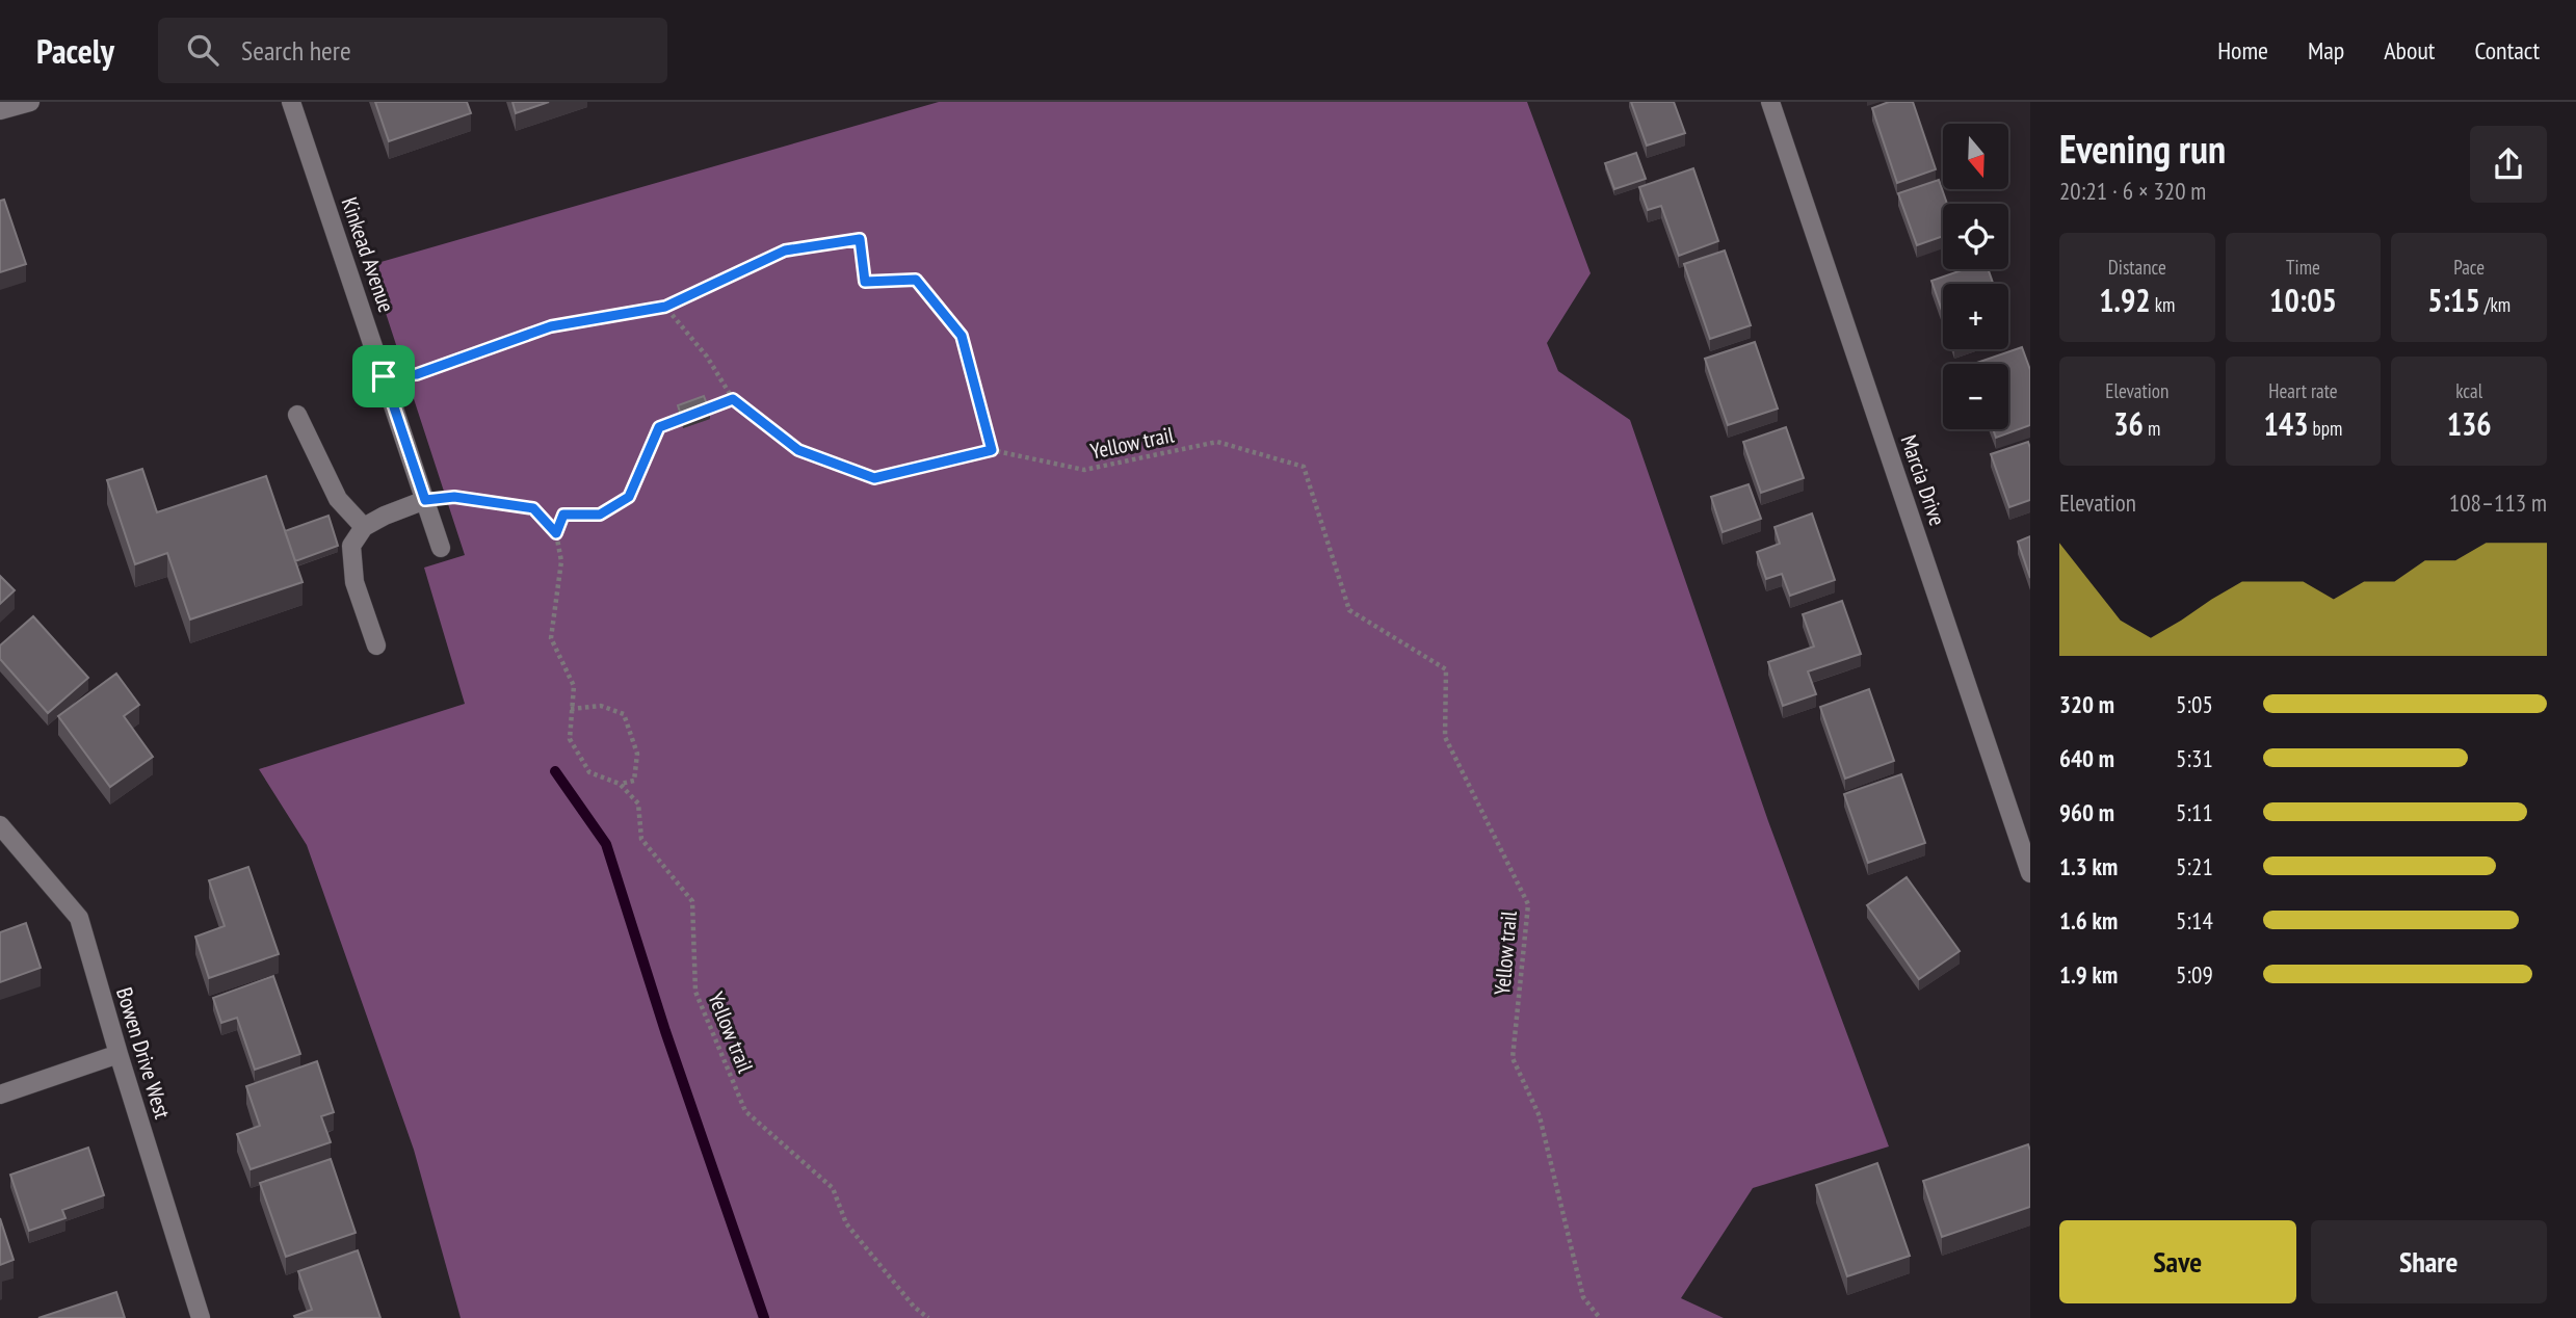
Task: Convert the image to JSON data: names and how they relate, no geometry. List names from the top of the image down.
{
  "streets": {
    "street": ["Kinkead Avenue", "Marcia Drive", "Bowen Drive West"],
    "path": ["Yellow trail"]
  },
  "north": "bottom",
  "page": {
    "header": "Pacely",
    "search": "Search here",
    "nav": [
      "Home",
      "Map",
      "About",
      "Contact"
    ],
    "heading": ["Evening run", "20:21 · 6 × 320 m"],
    "map_buttons": ["+", "−"],
    "stats": [
      ["Distance", "1.92 km"],
      ["Time", "10:05"],
      ["Pace", "5:15 /km"],
      ["Elevation", "36 m"],
      ["Heart rate", "143 bpm"],
      ["kcal", "136"]
    ],
    "chart": ["Elevation", "108–113 m"],
    "list": [
      {
        "name": "320 m",
        "note": "5:05"
      },
      {
        "name": "640 m",
        "note": "5:31"
      },
      {
        "name": "960 m",
        "note": "5:11"
      },
      {
        "name": "1.3 km",
        "note": "5:21"
      },
      {
        "name": "1.6 km",
        "note": "5:14"
      },
      {
        "name": "1.9 km",
        "note": "5:09"
      }
    ],
    "buttons": ["Save", "Share"]
  }
}
